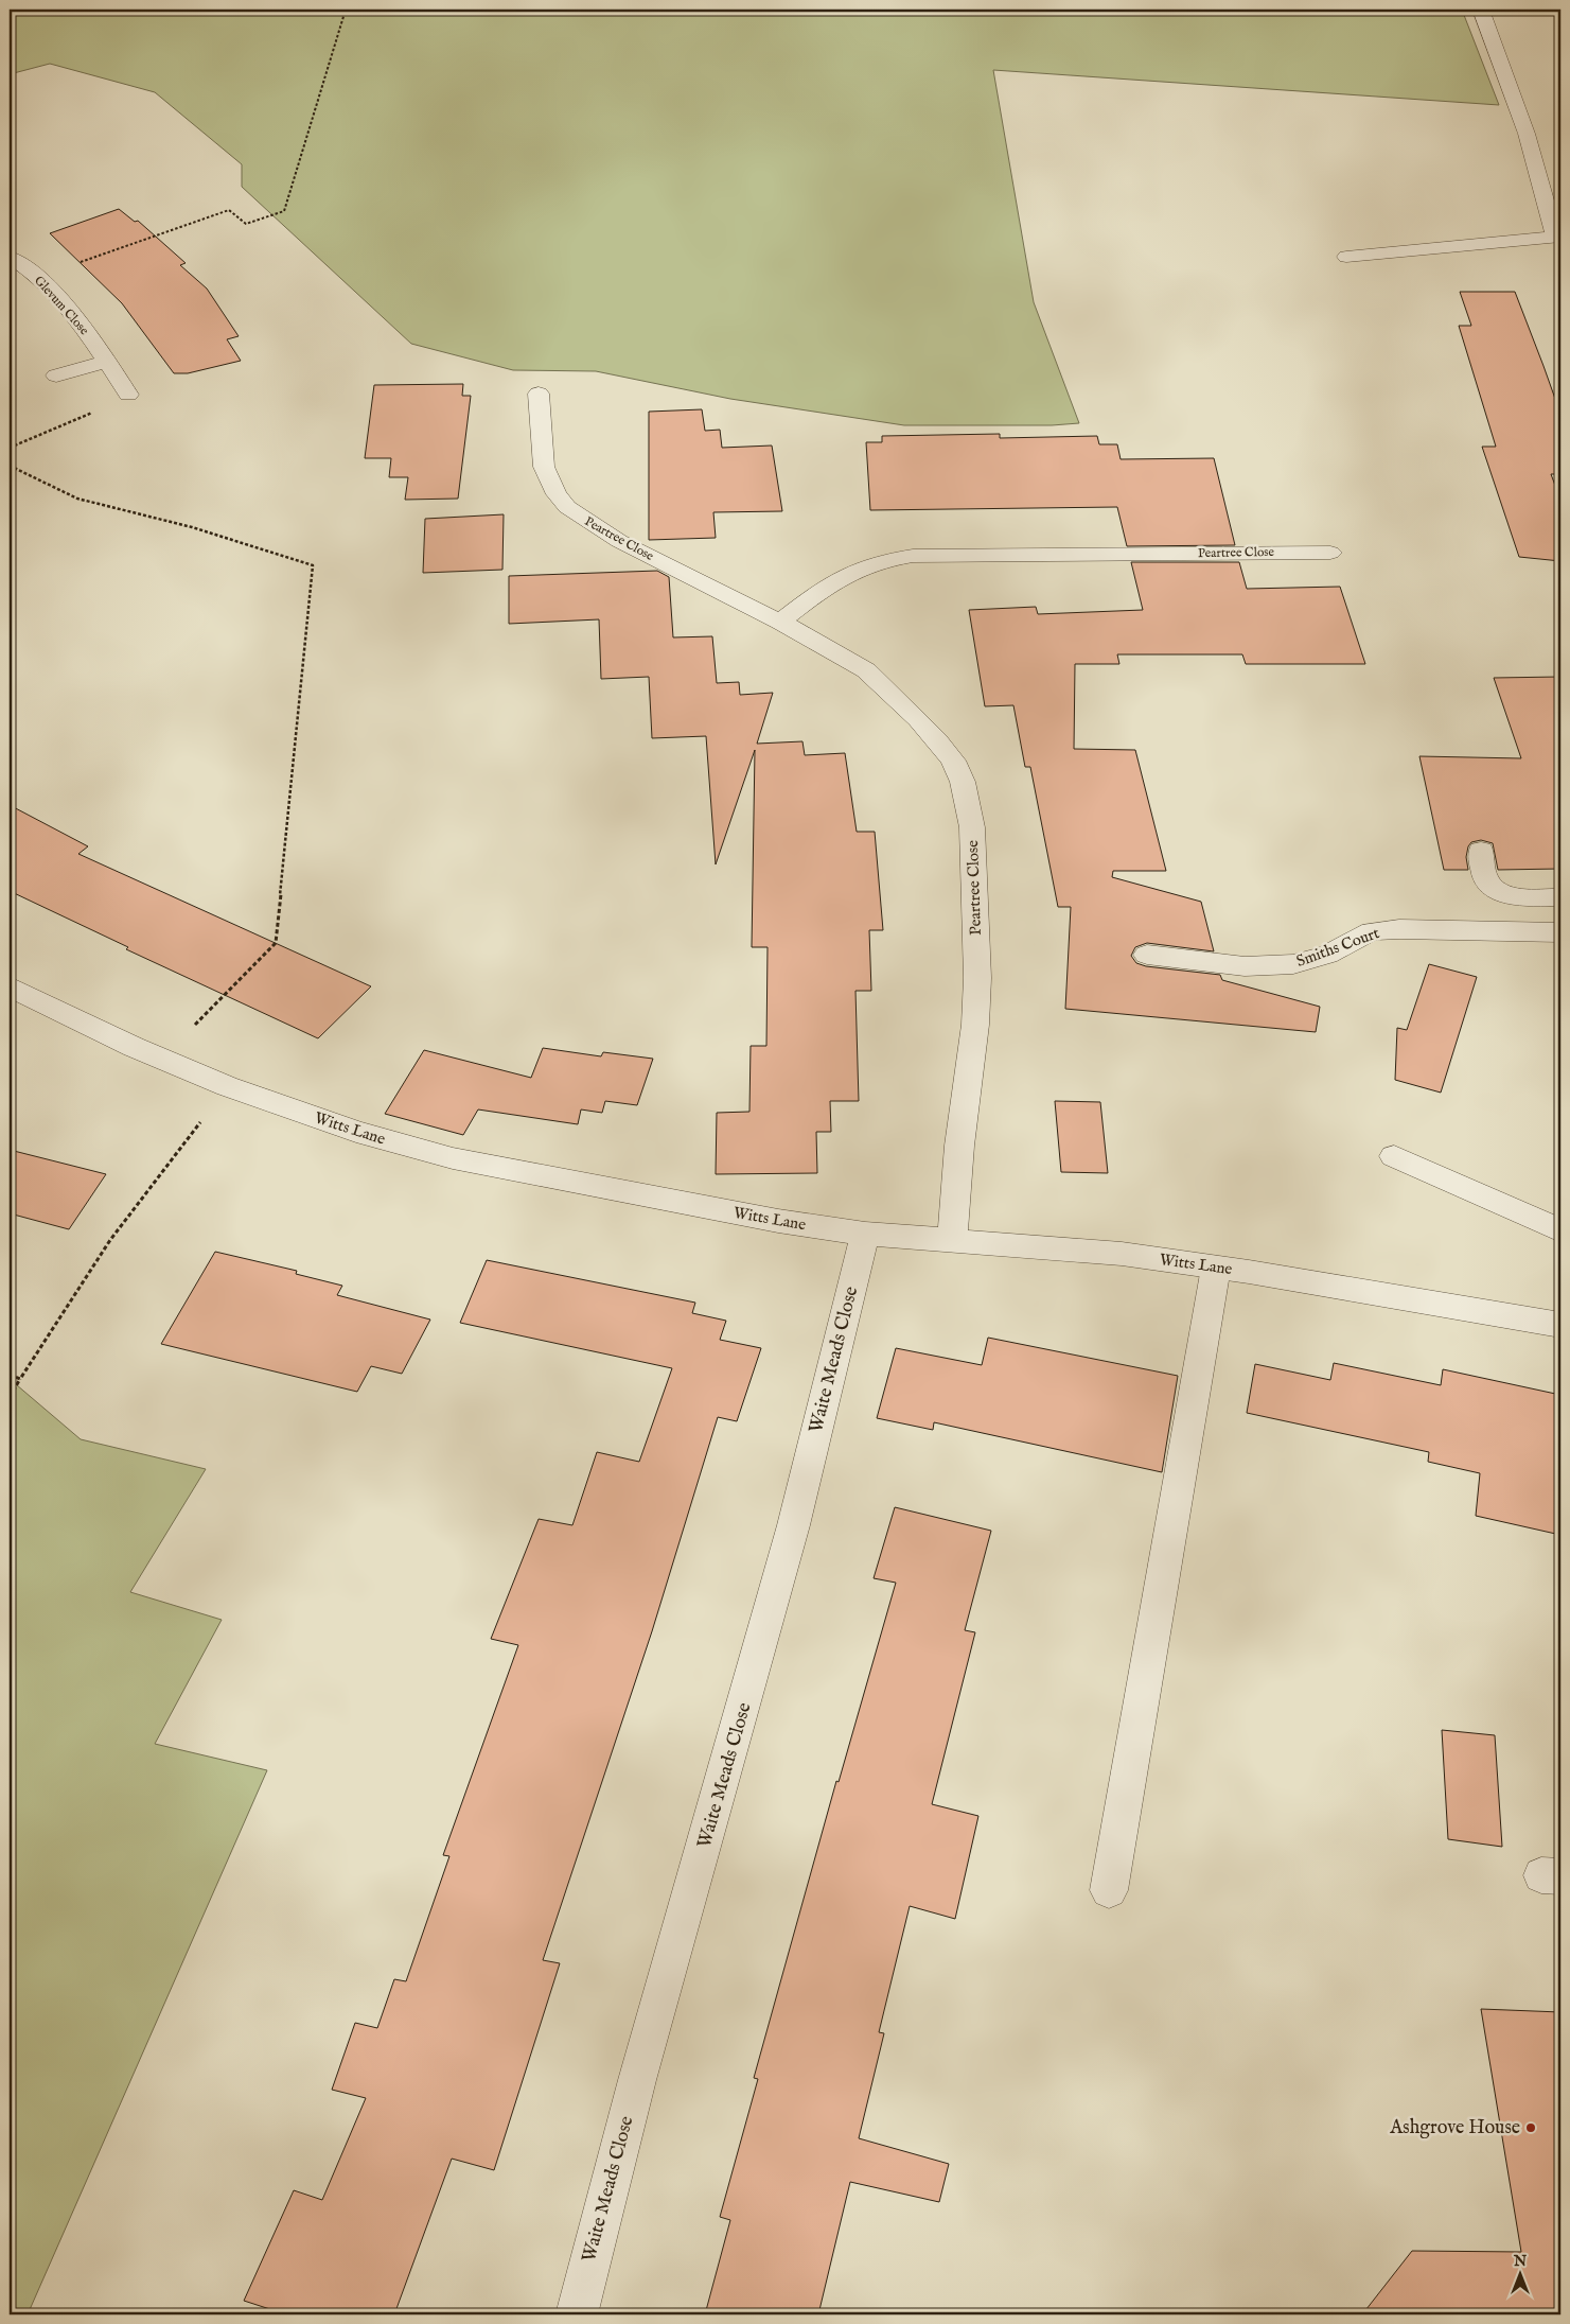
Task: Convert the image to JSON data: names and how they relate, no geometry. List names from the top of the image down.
{
  "streets": {
    "street": [
      "Glevum Close",
      "Peartree Close",
      "Smiths Court",
      "Witts Lane",
      "Waite Meads Close"
    ]
  },
  "crossings": [
    ["Peartree Close", "Witts Lane"],
    ["Witts Lane", "Waite Meads Close"]
  ],
  "places": ["Ashgrove House"],
  "north": "top"
}
